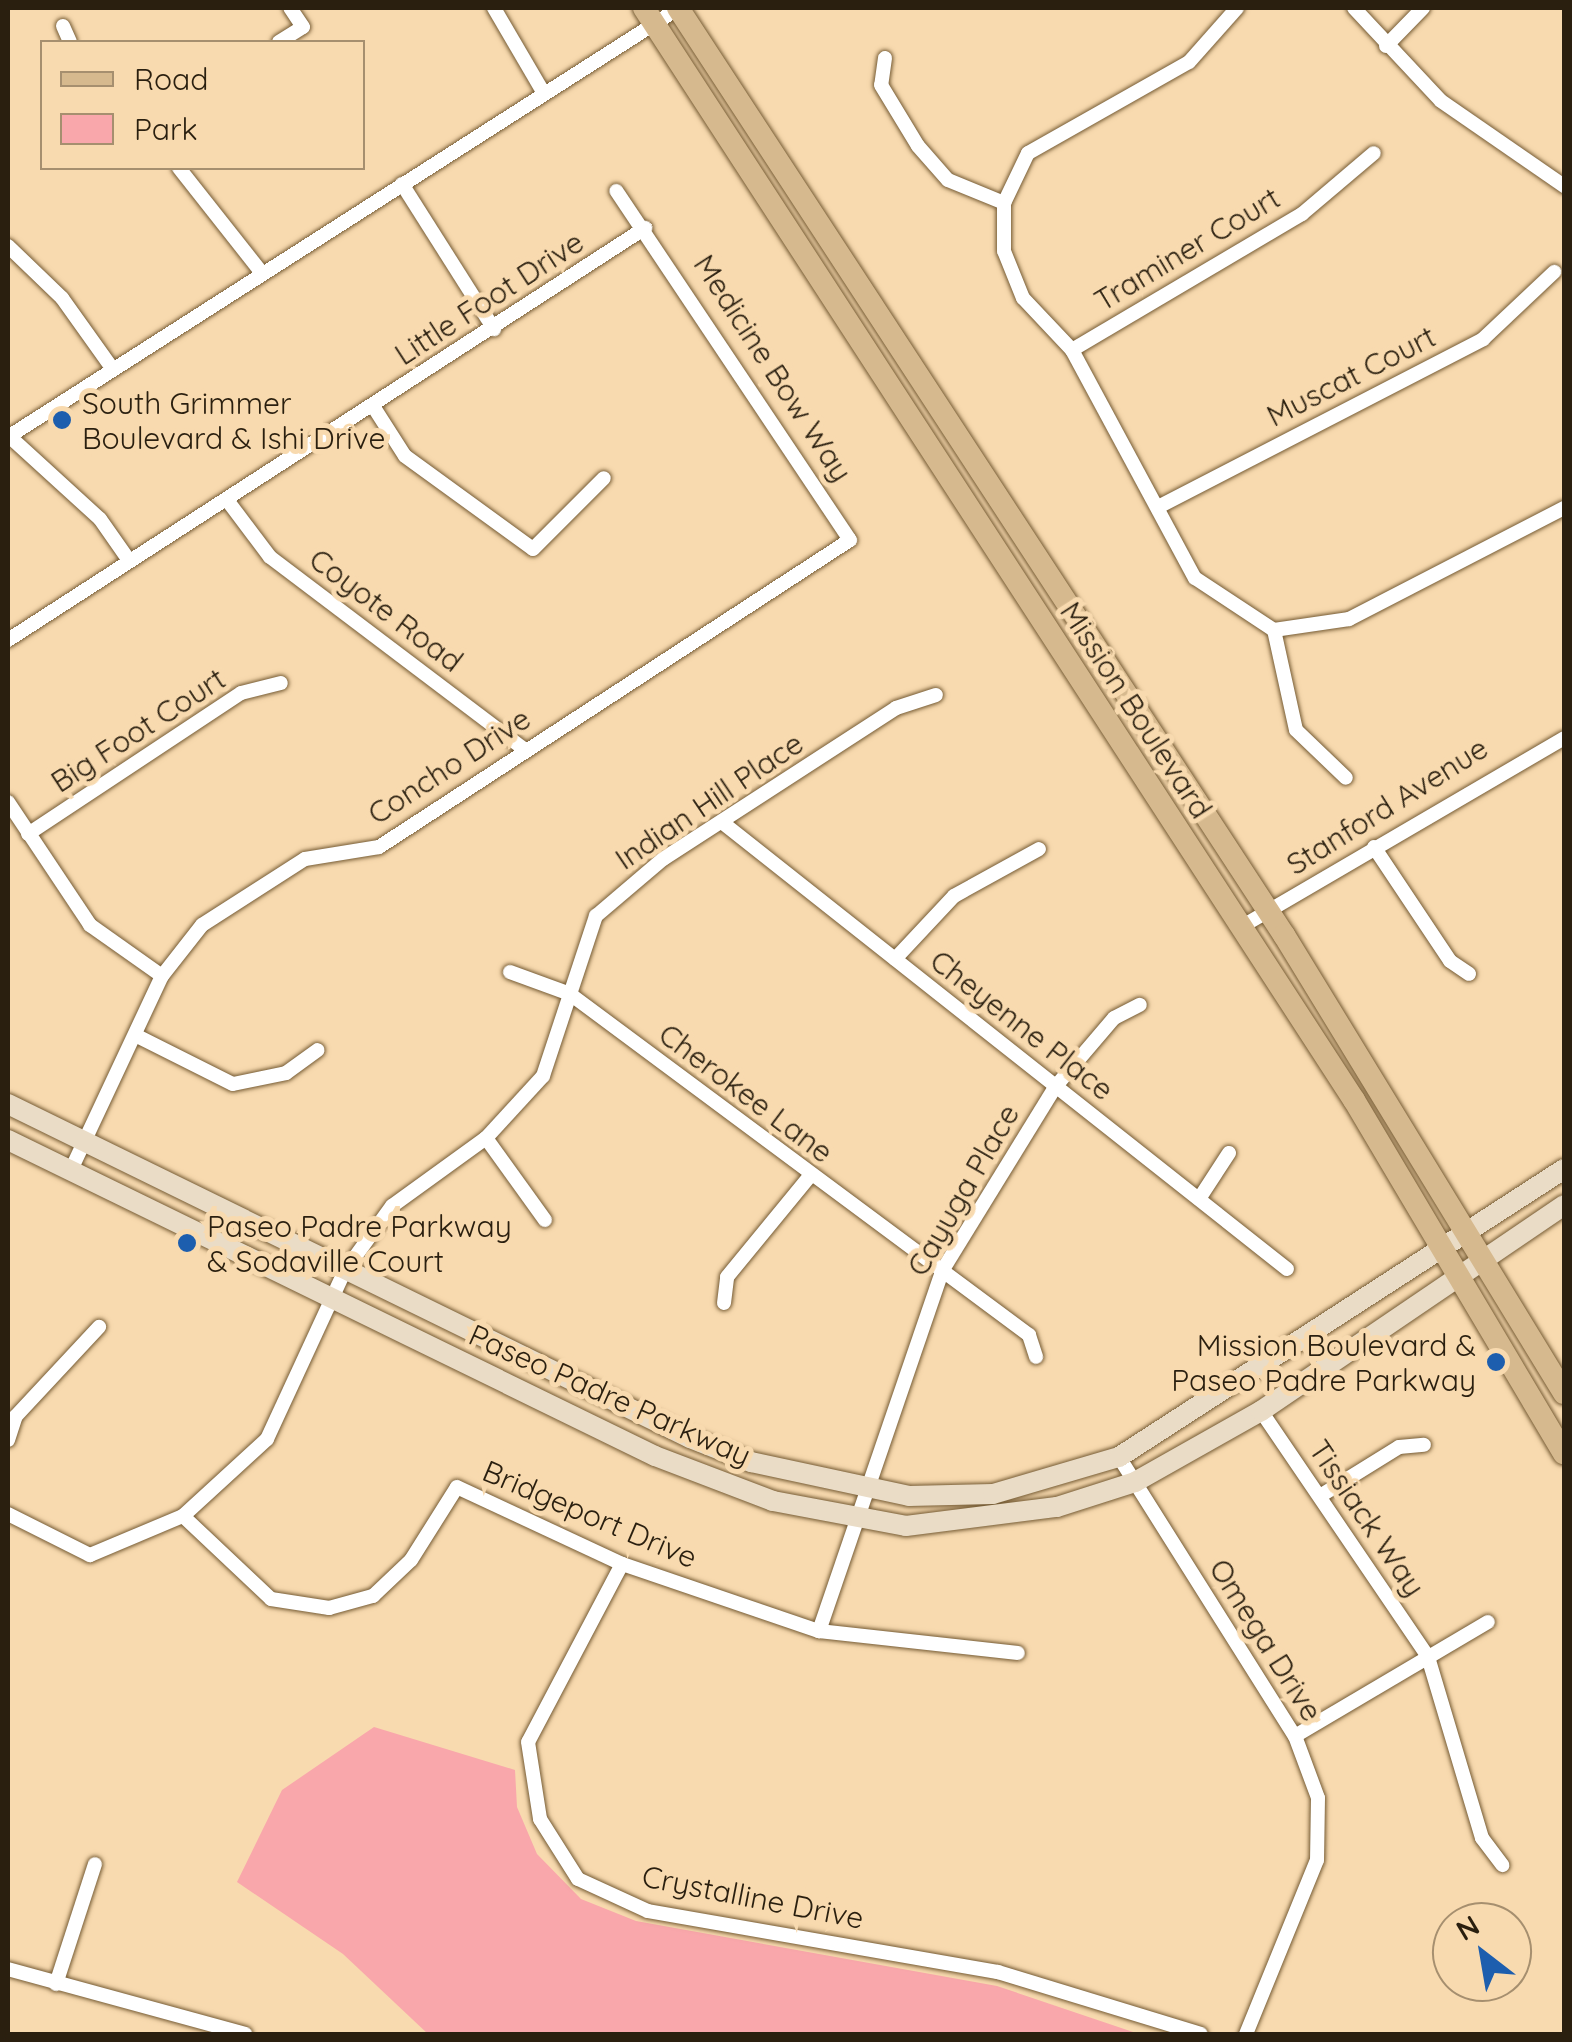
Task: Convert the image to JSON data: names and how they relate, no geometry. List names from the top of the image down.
{
  "streets": {
    "main road": ["Mission Boulevard", "Paseo Padre Parkway"],
    "street": [
      "Traminer Court",
      "Little Foot Drive",
      "Medicine Bow Way",
      "Muscat Court",
      "Coyote Road",
      "Big Foot Court",
      "Concho Drive",
      "Indian Hill Place",
      "Stanford Avenue",
      "Cheyenne Place",
      "Cherokee Lane",
      "Cayuga Place",
      "Bridgeport Drive",
      "Tissiack Way",
      "Omega Drive",
      "Crystalline Drive"
    ]
  },
  "crossings": [
    ["Little Foot Drive", "Medicine Bow Way"],
    ["Little Foot Drive", "Coyote Road"],
    ["Medicine Bow Way", "Concho Drive"],
    ["Coyote Road", "Concho Drive"],
    ["Mission Boulevard", "Stanford Avenue"],
    ["Mission Boulevard", "Paseo Padre Parkway"],
    ["Concho Drive", "Paseo Padre Parkway"],
    ["Indian Hill Place", "Cheyenne Place"],
    ["Indian Hill Place", "Cherokee Lane"],
    ["Indian Hill Place", "Paseo Padre Parkway"],
    ["Indian Hill Place", "Bridgeport Drive"],
    ["Cheyenne Place", "Cayuga Place"],
    ["Cherokee Lane", "Cayuga Place"],
    ["Cayuga Place", "Paseo Padre Parkway"],
    ["Cayuga Place", "Bridgeport Drive"],
    ["Paseo Padre Parkway", "Tissiack Way"],
    ["Paseo Padre Parkway", "Omega Drive"],
    ["Bridgeport Drive", "Crystalline Drive"]
  ],
  "places": ["South Grimmer Boulevard & Ishi Drive", "Paseo Padre Parkway & Sodaville Court", "Mission Boulevard & Paseo Padre Parkway"],
  "legend": ["Road", "Park"],
  "north": "top left"
}
